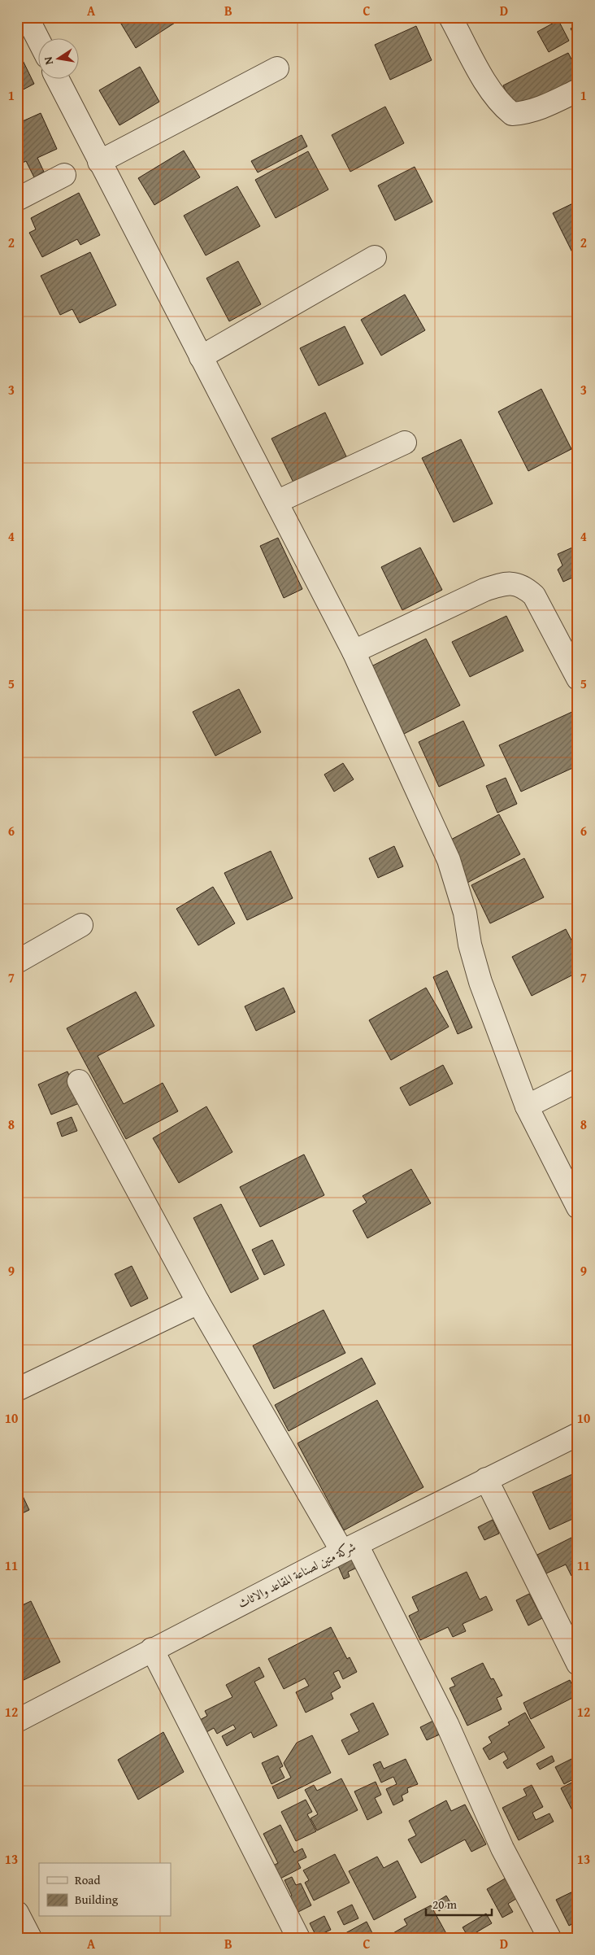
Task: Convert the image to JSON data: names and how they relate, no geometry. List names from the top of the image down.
{
  "streets": {
    "street": ["شركة متين لصناعة المقاعد والاثاث"]
  },
  "legend": ["Road", "Building"],
  "scale_bar": "20 m",
  "north": "left",
  "grid": {
    "columns": [
      "A",
      "B",
      "C",
      "D"
    ],
    "rows": [
      "1",
      "2",
      "3",
      "4",
      "5",
      "6",
      "7",
      "8",
      "9",
      "10",
      "11",
      "12",
      "13"
    ]
  }
}
